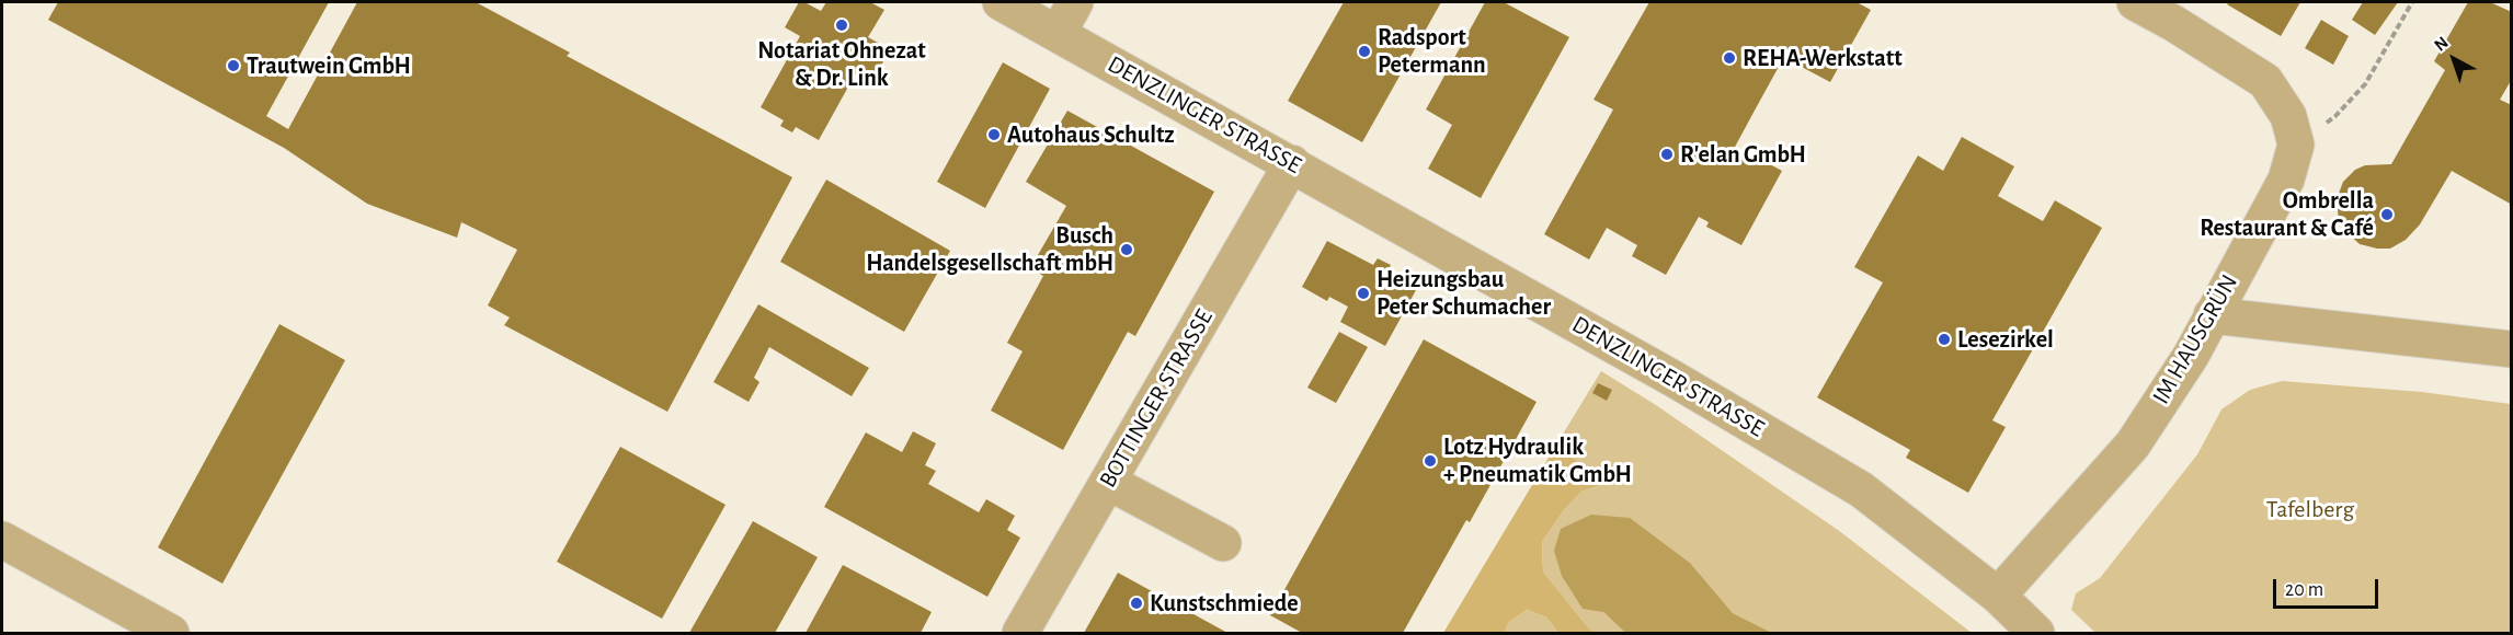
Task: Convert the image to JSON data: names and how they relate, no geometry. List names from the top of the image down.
{
  "streets": {
    "street": ["DENZLINGER STRASSE", "IM HAUSGRÜN", "BOTTINGER STRASSE"]
  },
  "crossings": [
    ["DENZLINGER STRASSE", "IM HAUSGRÜN"],
    ["DENZLINGER STRASSE", "BOTTINGER STRASSE"]
  ],
  "parks": ["Tafelberg"],
  "places": [
    "Notariat Ohnezat & Dr. Link",
    "Radsport Petermann",
    "REHA-Werkstatt",
    "Trautwein GmbH",
    "Autohaus Schultz",
    "R'elan GmbH",
    "Ombrella Restaurant & Café",
    "Busch Handelsgesellschaft mbH",
    "Heizungsbau Peter Schumacher",
    "Lesezirkel",
    "Lotz Hydraulik + Pneumatik GmbH",
    "Kunstschmiede"
  ],
  "scale_bar": "20 m",
  "north": "top left"
}
